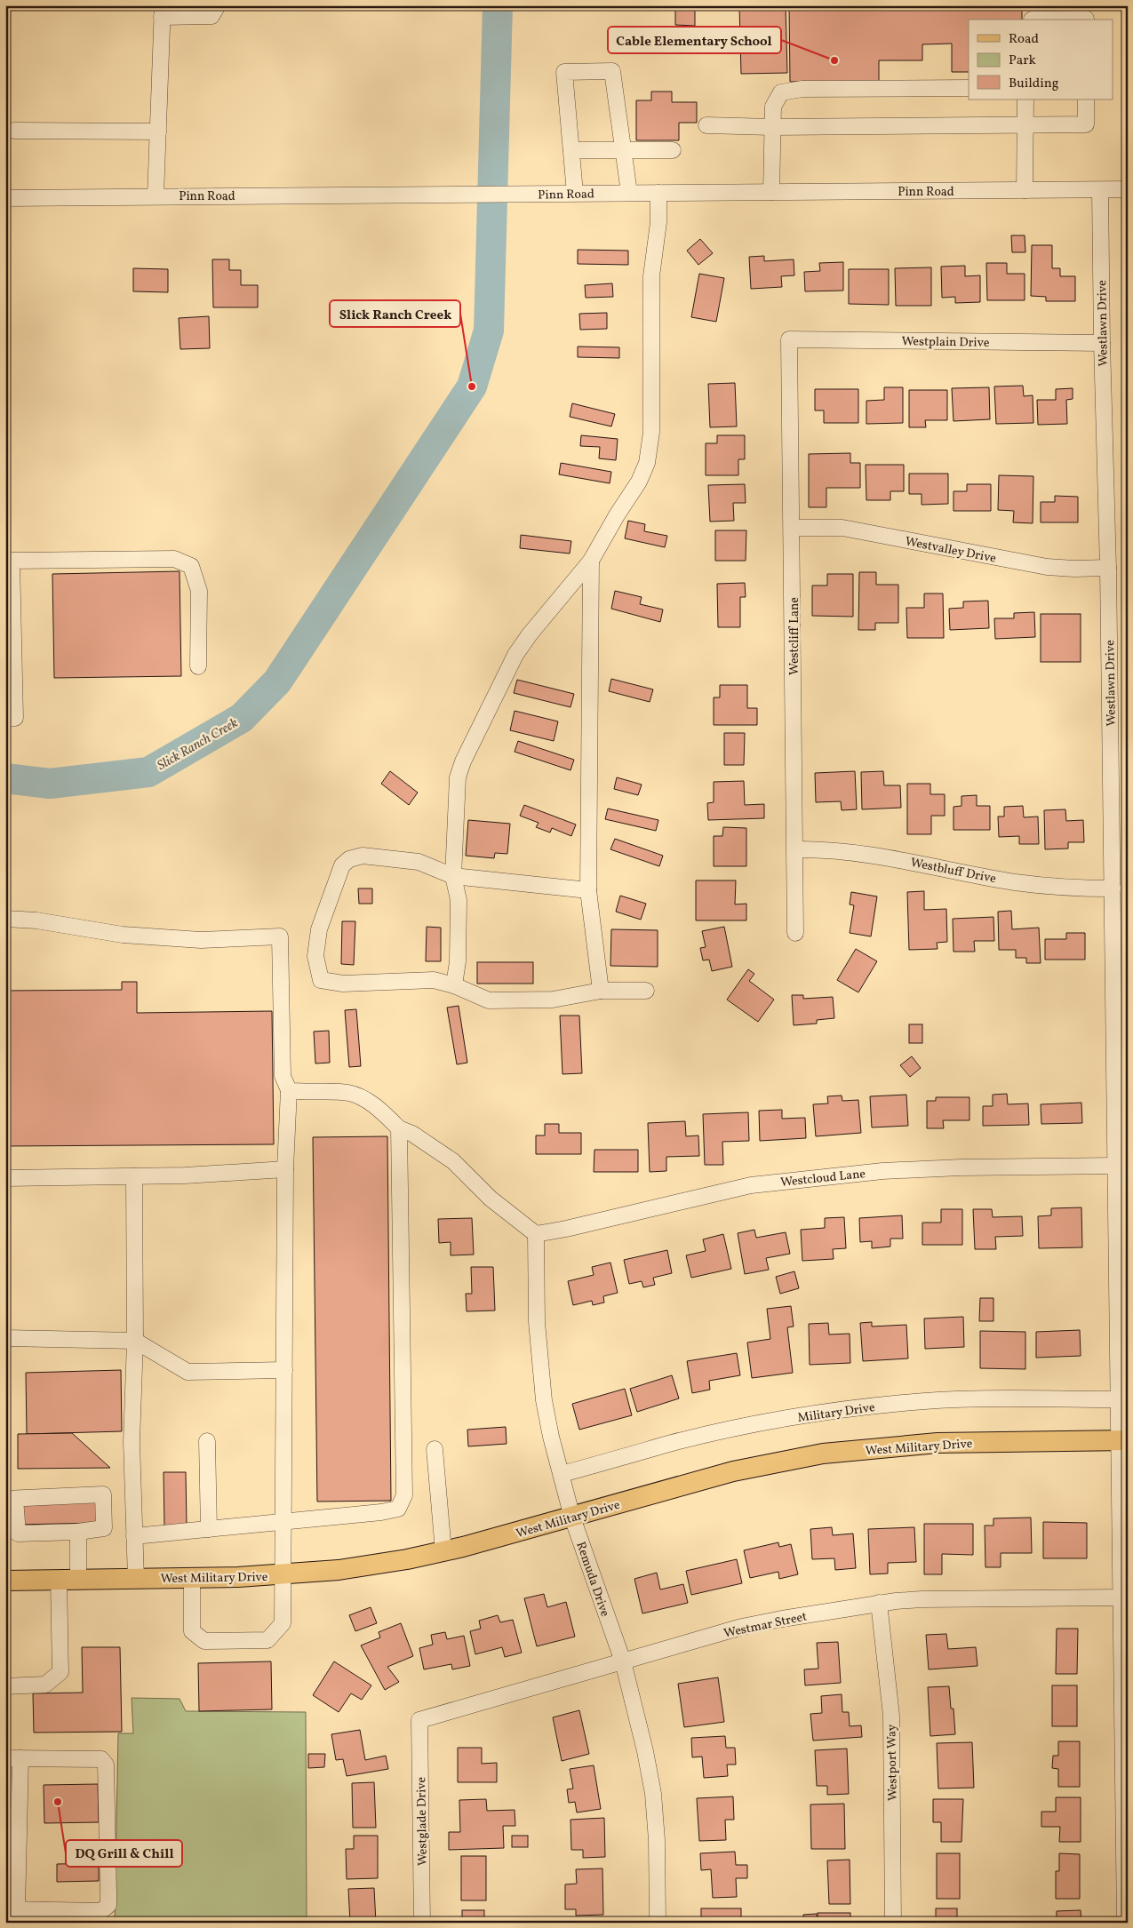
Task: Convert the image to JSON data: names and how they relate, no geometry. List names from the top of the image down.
{
  "streets": {
    "main road": ["West Military Drive"],
    "street": [
      "Pinn Road",
      "Westlawn Drive",
      "Westplain Drive",
      "Westvalley Drive",
      "Westcliff Lane",
      "Westbluff Drive",
      "Westcloud Lane",
      "Military Drive",
      "Remuda Drive",
      "Westmar Street",
      "Westport Way",
      "Westglade Drive"
    ]
  },
  "crossings": [
    ["Pinn Road", "Westlawn Drive"],
    ["Westlawn Drive", "Westplain Drive"],
    ["Westlawn Drive", "Westvalley Drive"],
    ["Westlawn Drive", "Westbluff Drive"],
    ["Westlawn Drive", "Westcloud Lane"],
    ["Westlawn Drive", "Military Drive"],
    ["Westlawn Drive", "West Military Drive"],
    ["Westlawn Drive", "Westmar Street"],
    ["Westplain Drive", "Westcliff Lane"],
    ["Westvalley Drive", "Westcliff Lane"],
    ["Westcliff Lane", "Westbluff Drive"],
    ["Westcloud Lane", "Remuda Drive"],
    ["Military Drive", "Remuda Drive"],
    ["West Military Drive", "Remuda Drive"],
    ["Remuda Drive", "Westmar Street"],
    ["Westmar Street", "Westport Way"],
    ["Westmar Street", "Westglade Drive"]
  ],
  "water": ["Slick Ranch Creek"],
  "places": ["Cable Elementary School", "Slick Ranch Creek", "DQ Grill & Chill"],
  "legend": ["Road", "Park", "Building"]
}
